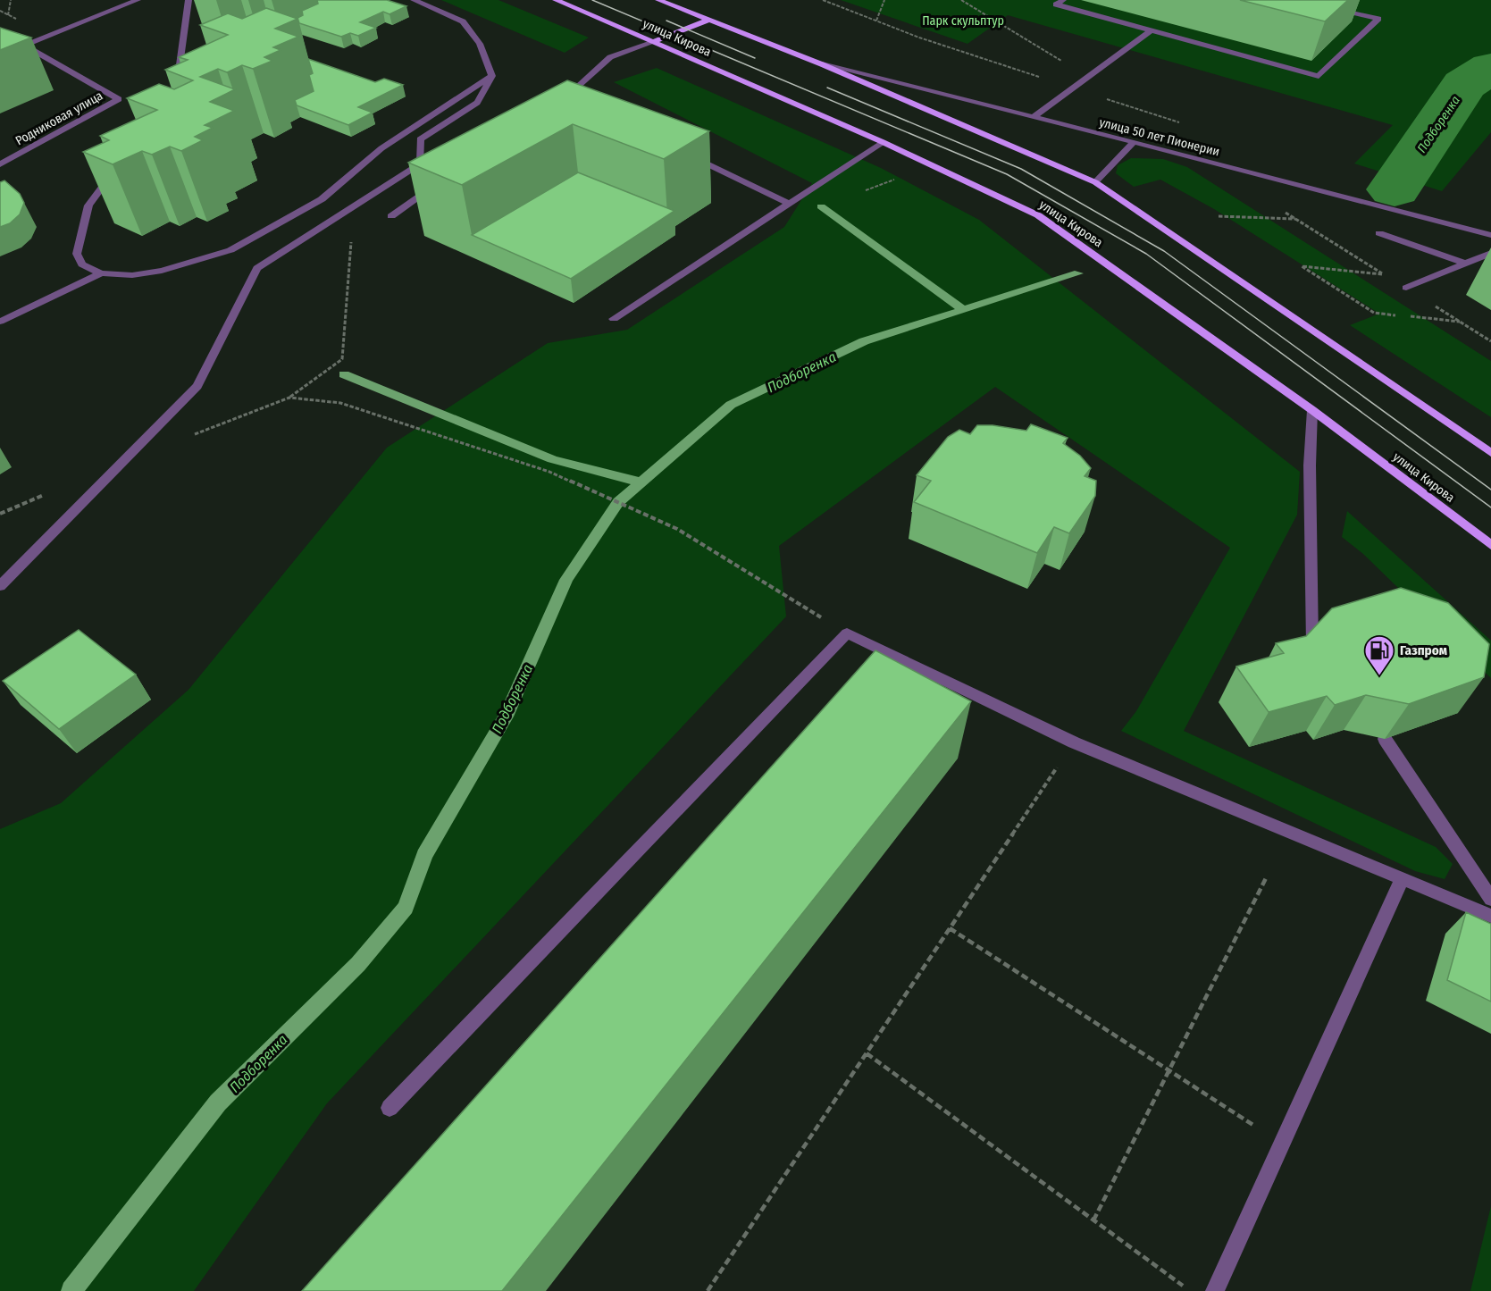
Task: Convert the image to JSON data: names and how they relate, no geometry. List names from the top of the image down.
{
  "streets": {
    "main road": ["улица Кирова"],
    "street": ["Родниковая улица", "улица 50 лет Пионерии"]
  },
  "crossings": [
    ["улица Кирова", "улица 50 лет Пионерии"]
  ],
  "water": ["Подборенка"],
  "parks": ["Парк скульптур"],
  "places": {
    "fuel station": ["Газпром"]
  }
}
